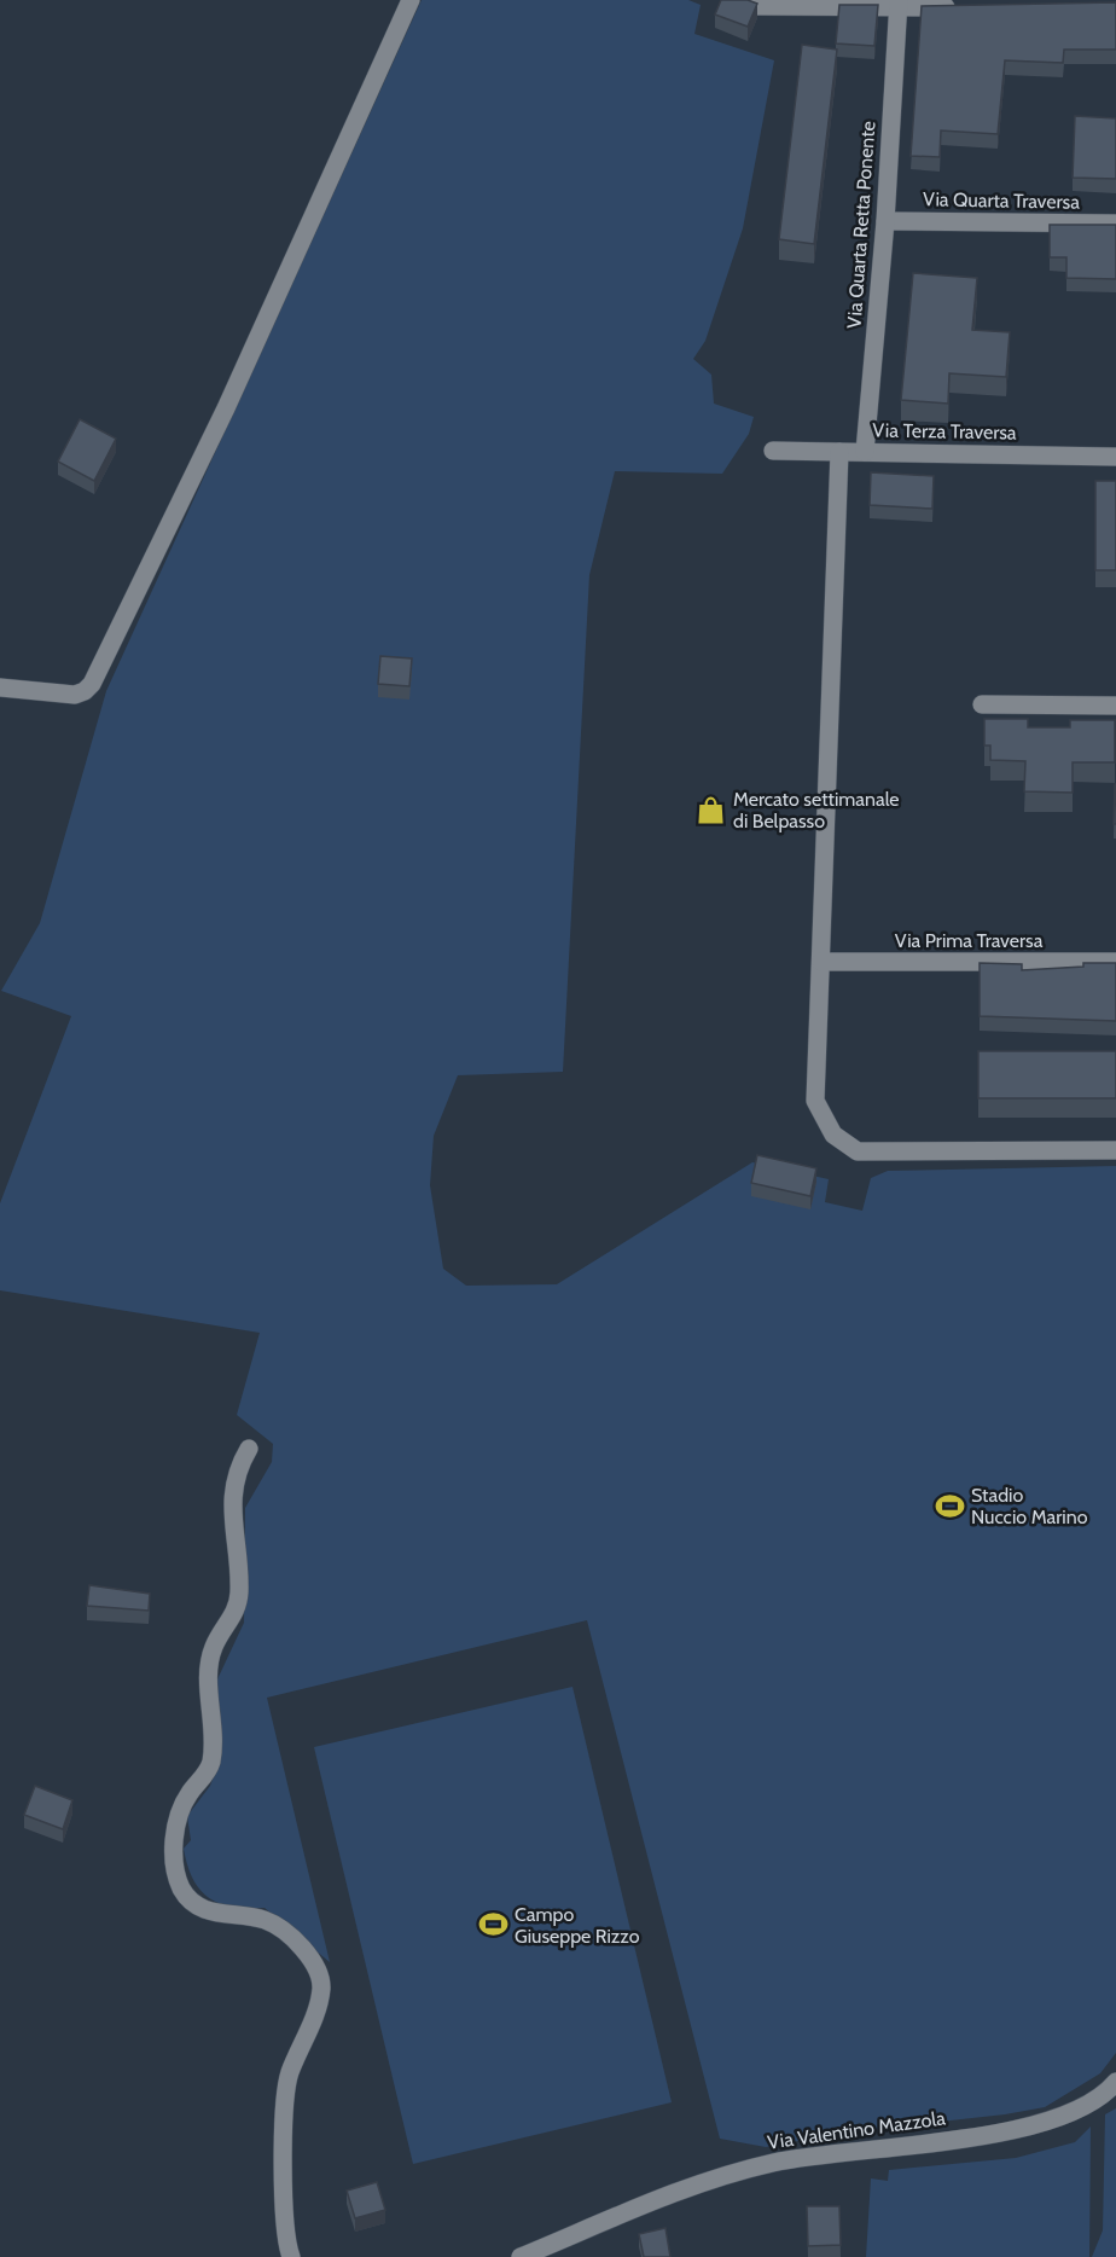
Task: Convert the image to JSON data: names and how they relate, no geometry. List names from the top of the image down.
{
  "streets": {
    "street": [
      "Via Quarta Traversa",
      "Via Quarta Retta Ponente",
      "Via Terza Traversa",
      "Via Prima Traversa",
      "Via Valentino Mazzola"
    ]
  },
  "crossings": [
    ["Via Quarta Traversa", "Via Quarta Retta Ponente"],
    ["Via Quarta Retta Ponente", "Via Terza Traversa"]
  ],
  "places": {
    "shop": ["Mercato settimanale di Belpasso"],
    "sports": ["Stadio Nuccio Marino", "Campo Giuseppe Rizzo"]
  }
}
